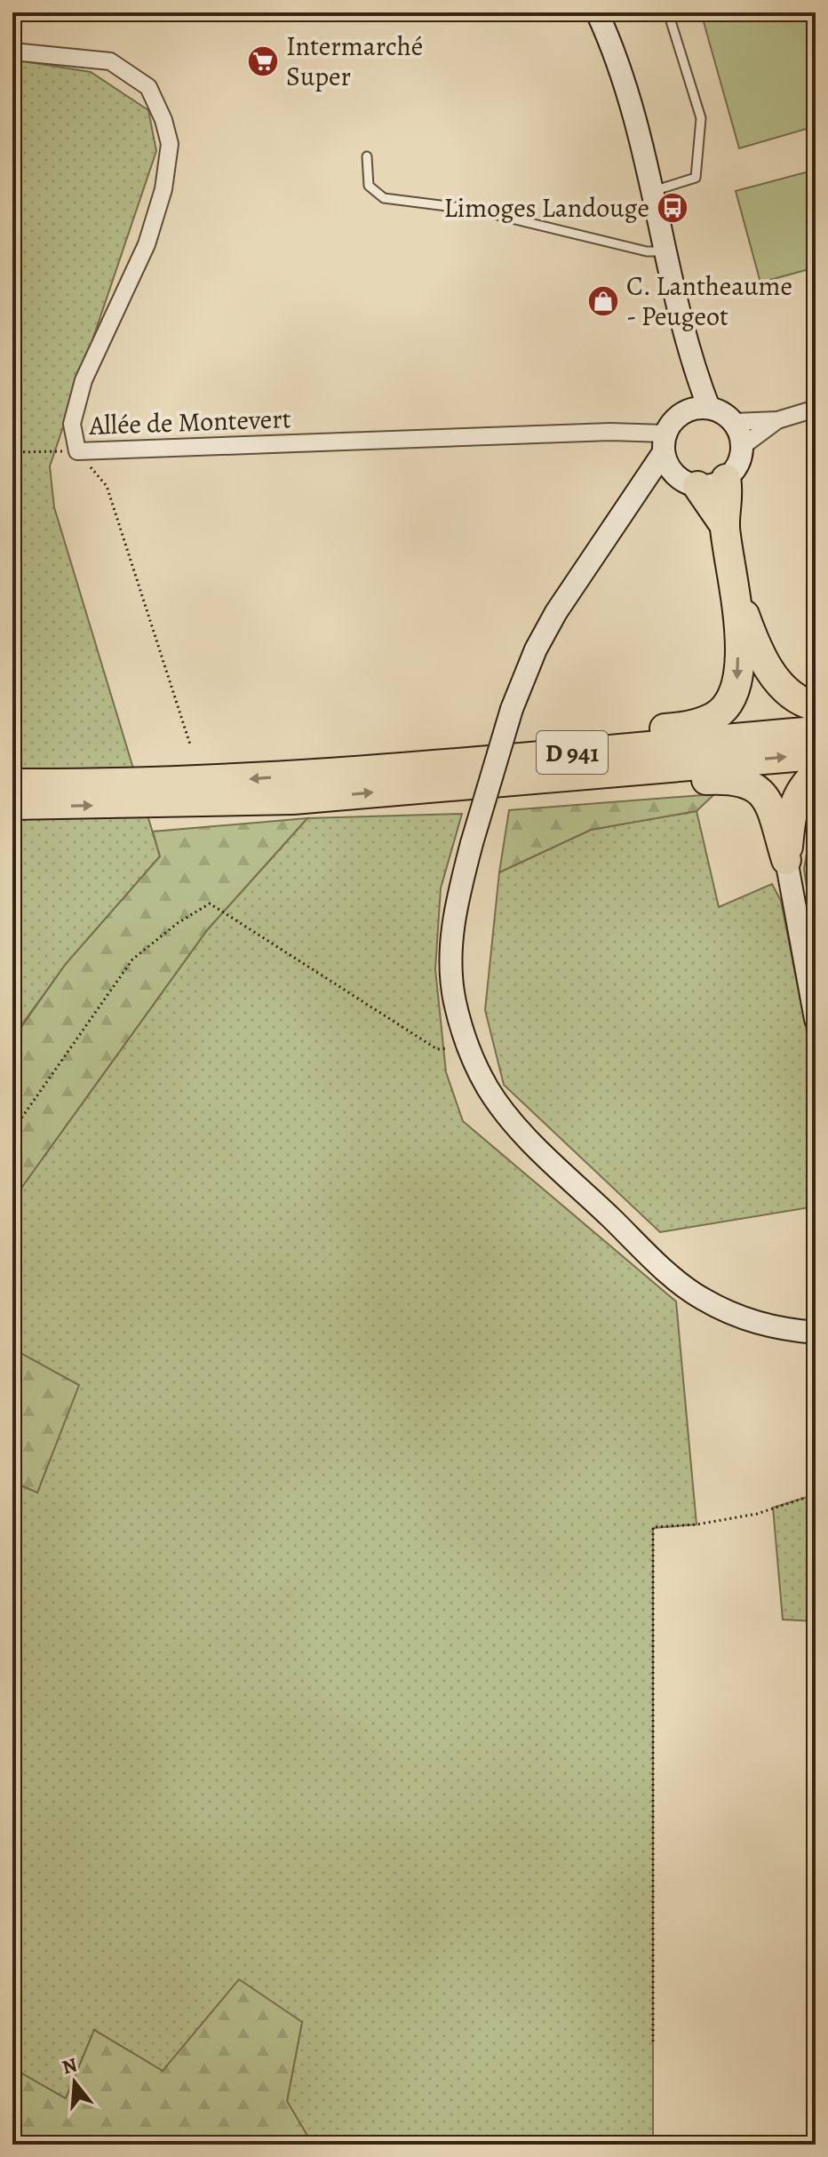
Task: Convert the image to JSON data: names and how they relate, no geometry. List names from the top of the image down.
{
  "streets": {
    "highway": ["D 941"],
    "street": ["Allée de Montevert"]
  },
  "places": {
    "supermarket": ["Intermarché Super"],
    "bus stop": ["Limoges Landouge"],
    "shop": ["C. Lantheaume - Peugeot"]
  },
  "north": "top"
}
